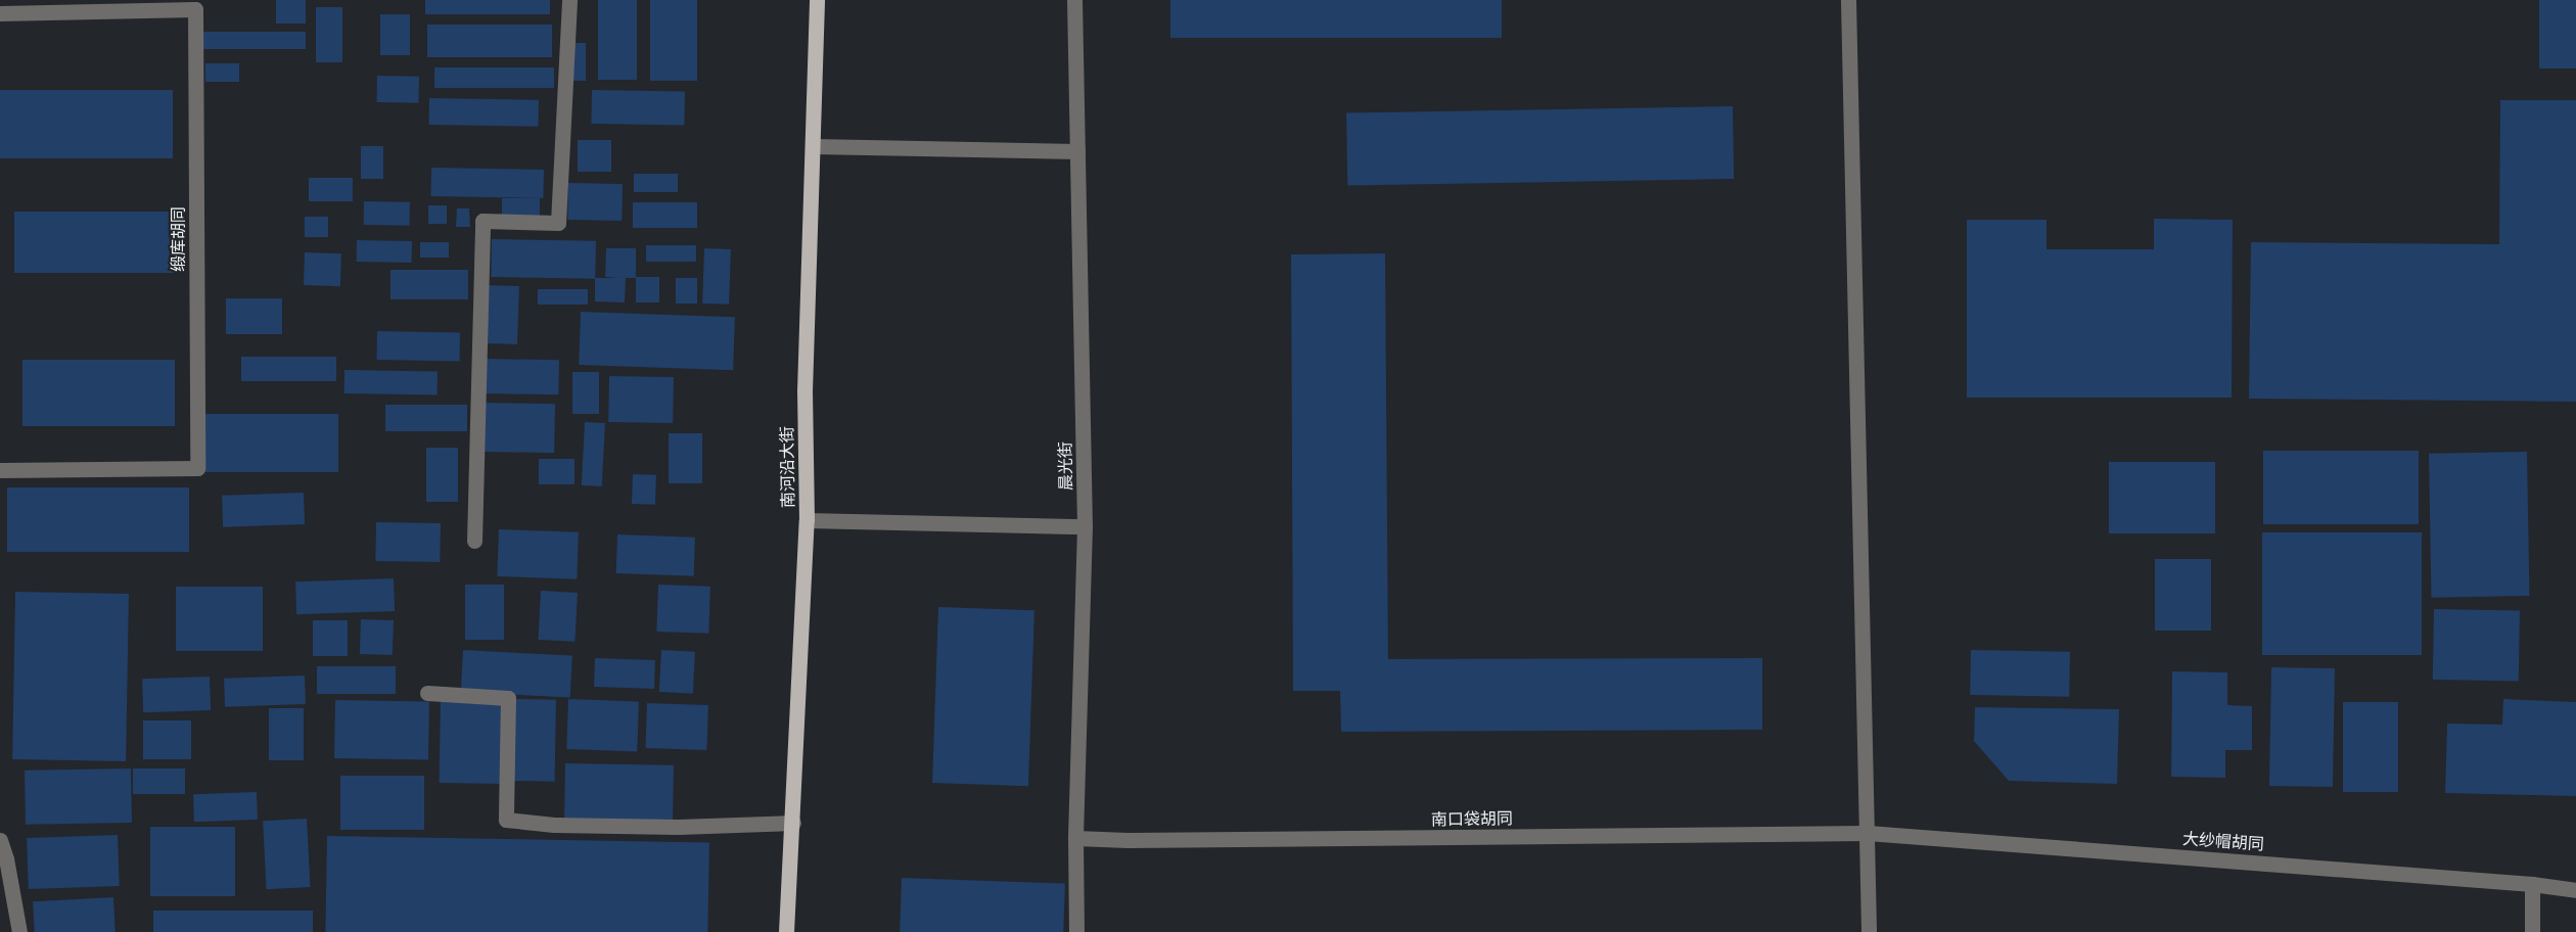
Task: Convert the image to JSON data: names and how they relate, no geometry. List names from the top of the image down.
{
  "streets": {
    "main road": ["南河沿大街"],
    "street": [
      "缎库胡同",
      "晨光街",
      "南口袋胡同",
      "大纱帽胡同"
    ]
  },
  "crossings": [
    ["晨光街", "南口袋胡同"],
    ["南口袋胡同", "大纱帽胡同"]
  ]
}
